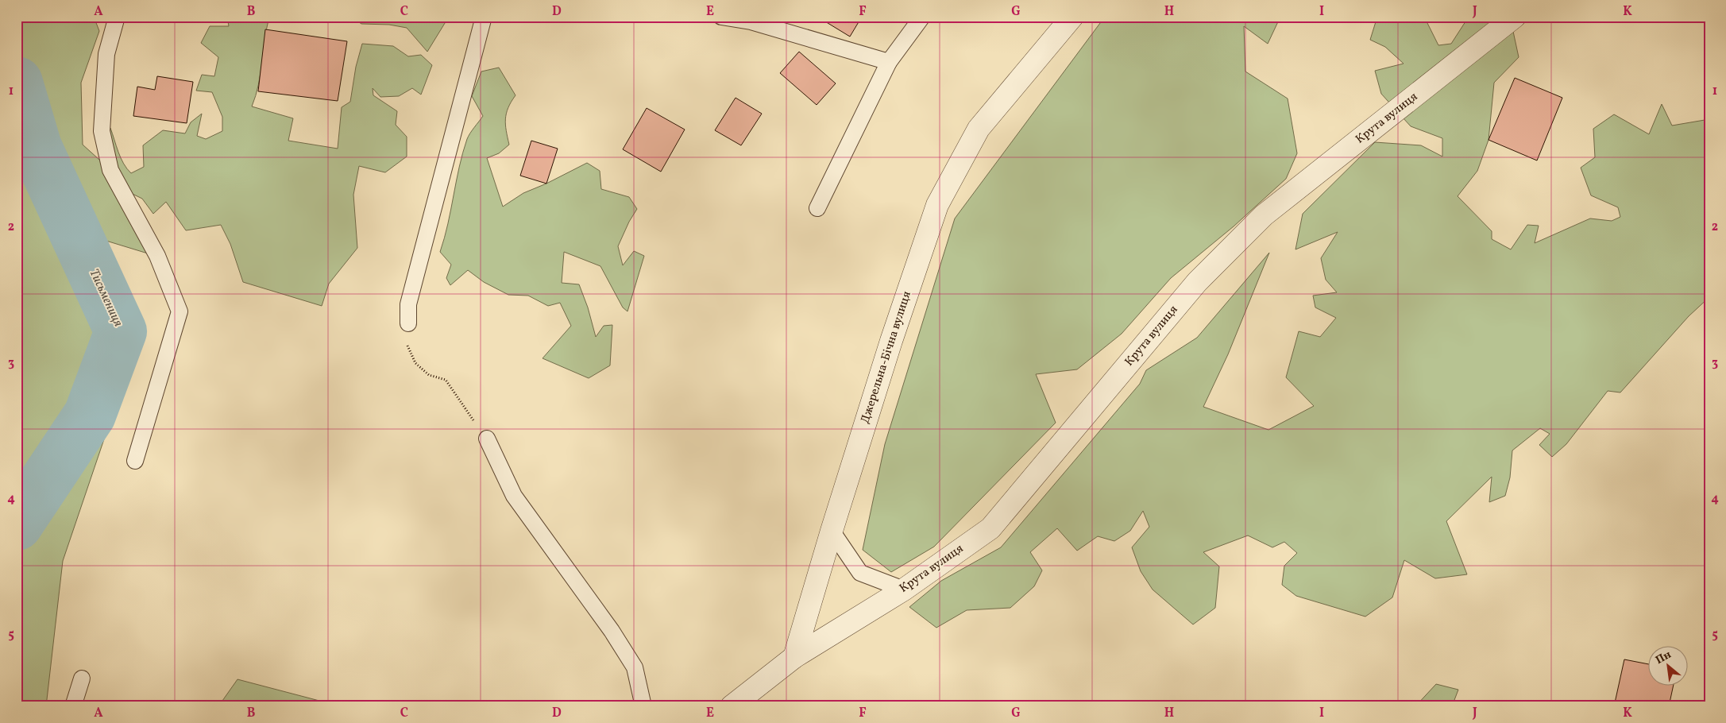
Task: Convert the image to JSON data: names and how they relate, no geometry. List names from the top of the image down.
{
  "streets": {
    "street": ["Крута вулиця", "Джерельна-Бічна вулиця"]
  },
  "crossings": [
    ["Крута вулиця", "Джерельна-Бічна вулиця"]
  ],
  "water": ["Тисьмениця"],
  "north": "top left",
  "grid": {
    "columns": [
      "A",
      "B",
      "C",
      "D",
      "E",
      "F",
      "G",
      "H",
      "I",
      "J",
      "K"
    ],
    "rows": [
      "1",
      "2",
      "3",
      "4",
      "5"
    ]
  }
}
